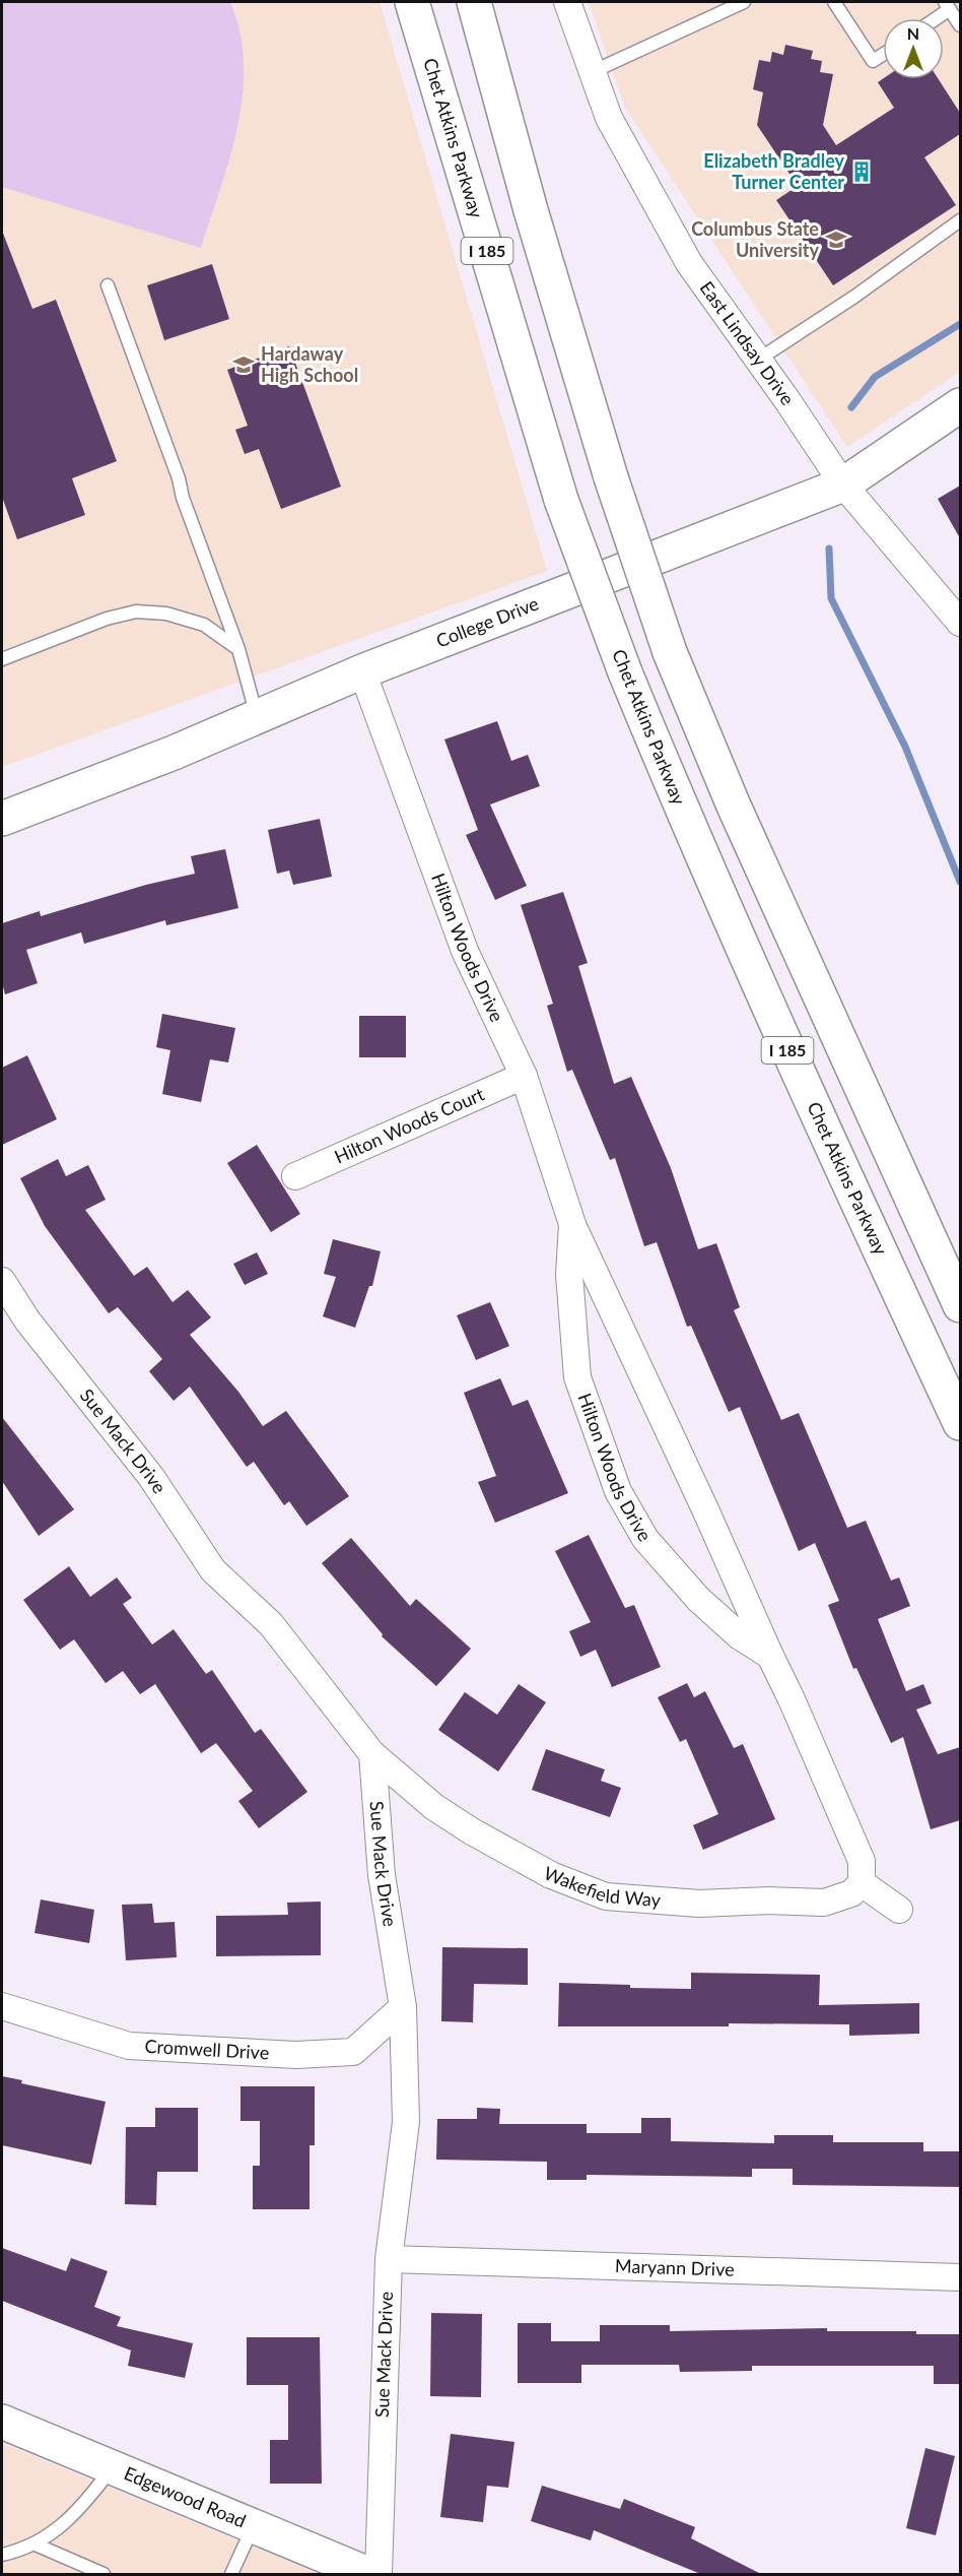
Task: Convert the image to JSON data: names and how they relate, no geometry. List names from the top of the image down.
{
  "streets": {
    "main road": [
      "Chet Atkins Parkway",
      "I 185",
      "College Drive",
      "Edgewood Road"
    ],
    "street": [
      "East Lindsay Drive",
      "Hilton Woods Drive",
      "Hilton Woods Court",
      "Sue Mack Drive",
      "Wakefield Way",
      "Cromwell Drive",
      "Maryann Drive"
    ]
  },
  "crossings": [
    ["East Lindsay Drive", "College Drive"],
    ["College Drive", "Hilton Woods Drive"],
    ["Hilton Woods Drive", "Hilton Woods Court"],
    ["Hilton Woods Drive", "Wakefield Way"],
    ["Sue Mack Drive", "Wakefield Way"],
    ["Sue Mack Drive", "Cromwell Drive"],
    ["Sue Mack Drive", "Maryann Drive"]
  ],
  "places": {
    "building": ["Elizabeth Bradley Turner Center"],
    "school or university": ["Columbus State University", "Hardaway High School"]
  },
  "north": "top"
}
